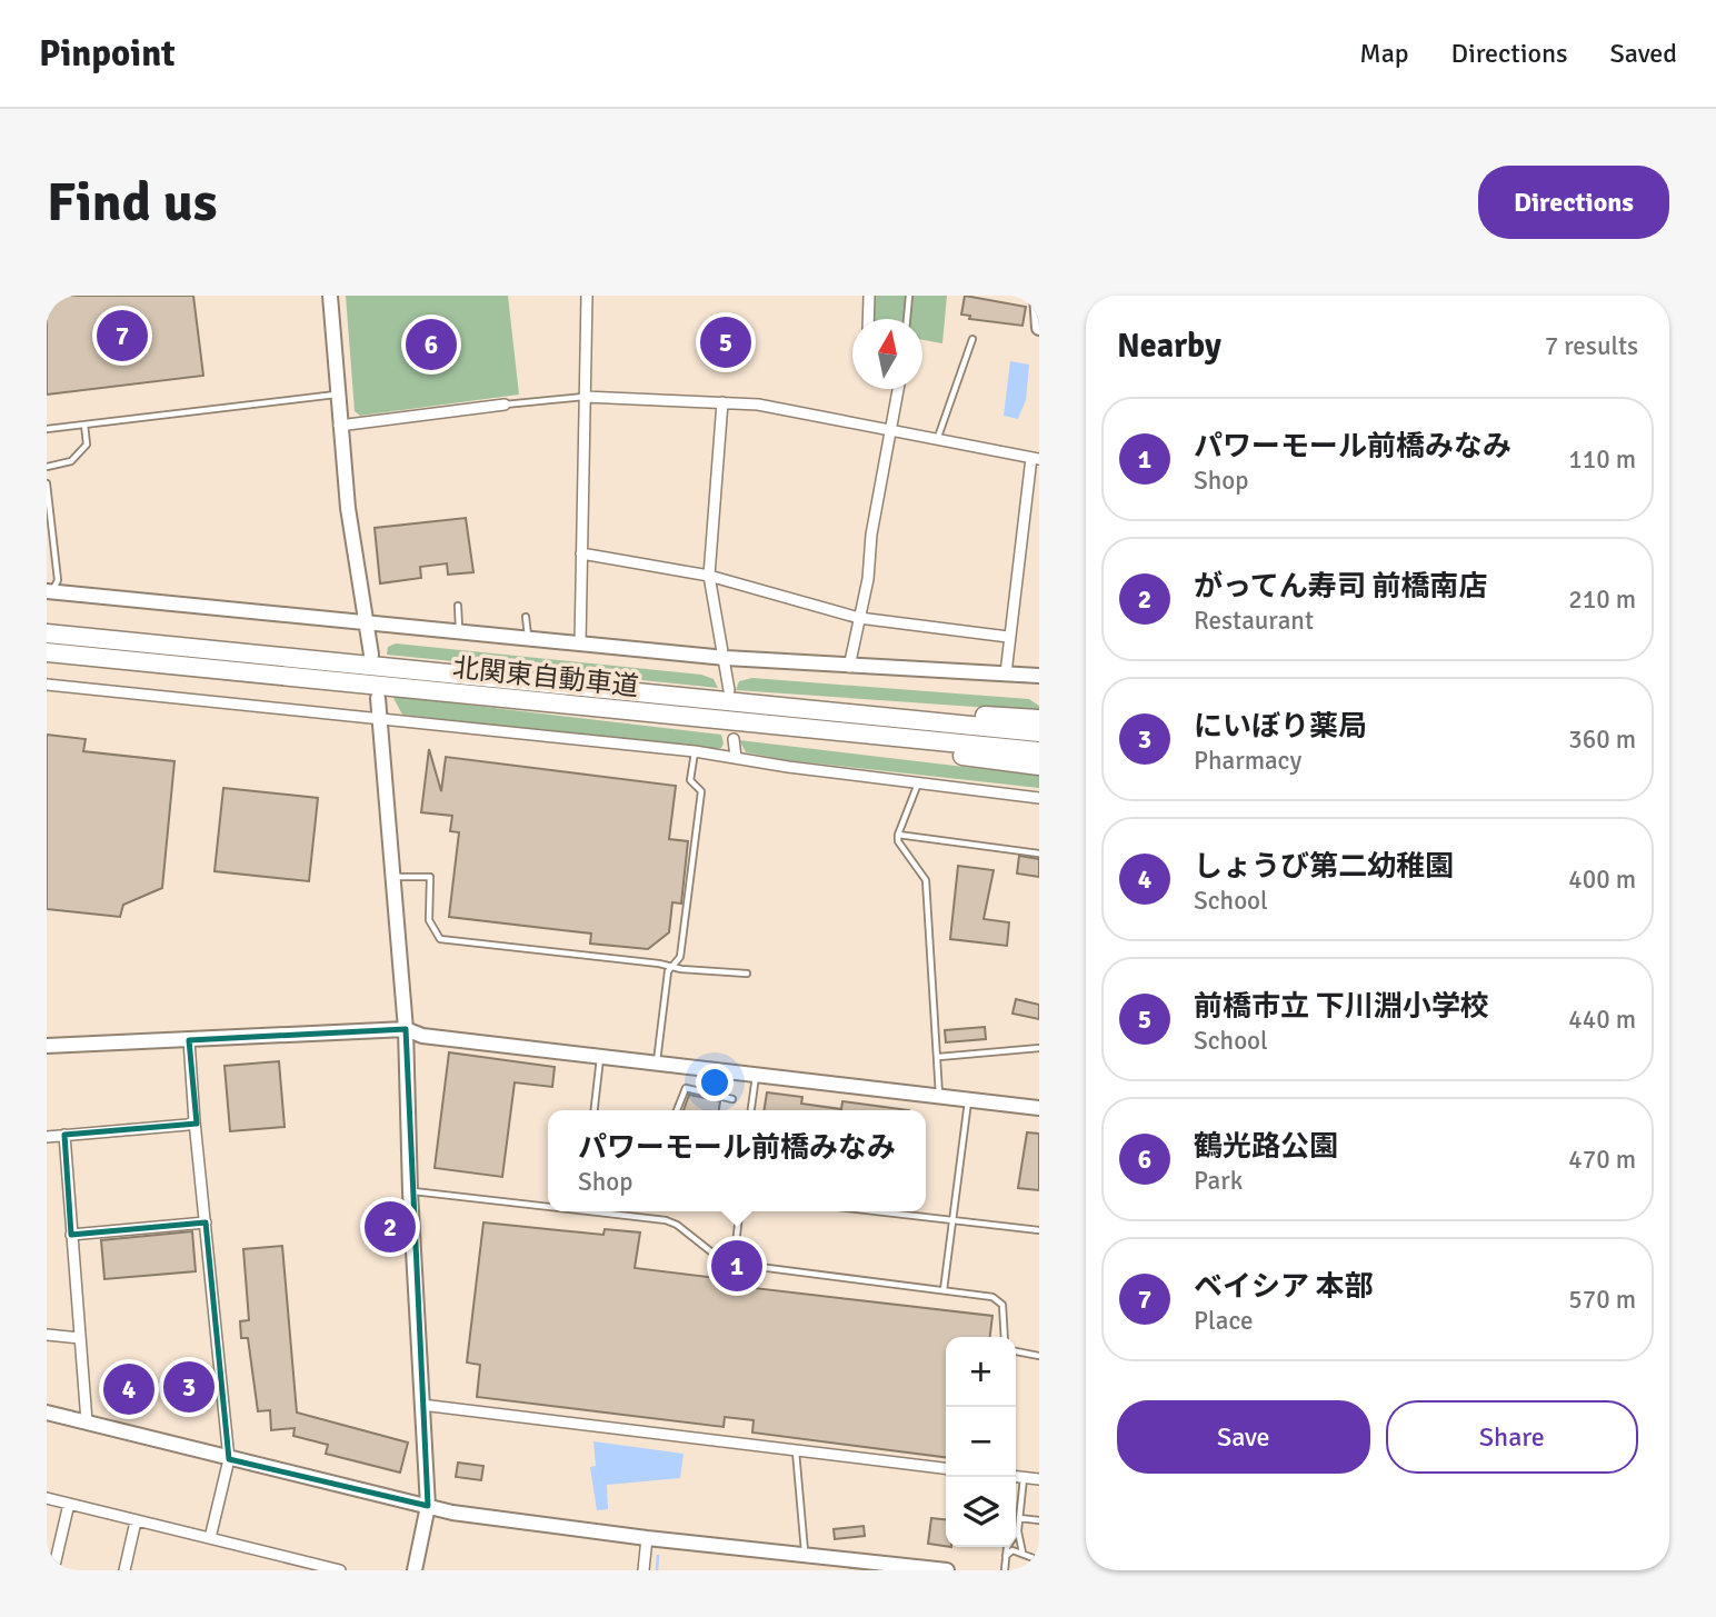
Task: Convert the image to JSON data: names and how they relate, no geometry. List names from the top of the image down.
{
  "streets": {
    "highway": ["北関東自動車道"]
  },
  "north": "top",
  "page": {
    "header": "Pinpoint",
    "nav": ["Map", "Directions", "Saved"],
    "buttons": [
      "Directions",
      ["Save", "Share"]
    ],
    "title": "Find us",
    "heading": ["Nearby", "7 results"],
    "pins": [
      "7",
      "5",
      "6",
      "2",
      "1",
      "3",
      "4"
    ],
    "list": [
      {
        "mark": "1",
        "name": "パワーモール前橋みなみ",
        "note": "Shop",
        "value": "110 m"
      },
      {
        "mark": "2",
        "name": "がってん寿司 前橋南店",
        "note": "Restaurant",
        "value": "210 m"
      },
      {
        "mark": "3",
        "name": "にいぼり薬局",
        "note": "Pharmacy",
        "value": "360 m"
      },
      {
        "mark": "4",
        "name": "しょうび第二幼稚園",
        "note": "School",
        "value": "400 m"
      },
      {
        "mark": "5",
        "name": "前橋市立 下川淵小学校",
        "note": "School",
        "value": "440 m"
      },
      {
        "mark": "6",
        "name": "鶴光路公園",
        "note": "Park",
        "value": "470 m"
      },
      {
        "mark": "7",
        "name": "ベイシア 本部",
        "note": "Place",
        "value": "570 m"
      }
    ],
    "popup": ["パワーモール前橋みなみ", "Shop"],
    "map_buttons": ["+", "−"]
  }
}
